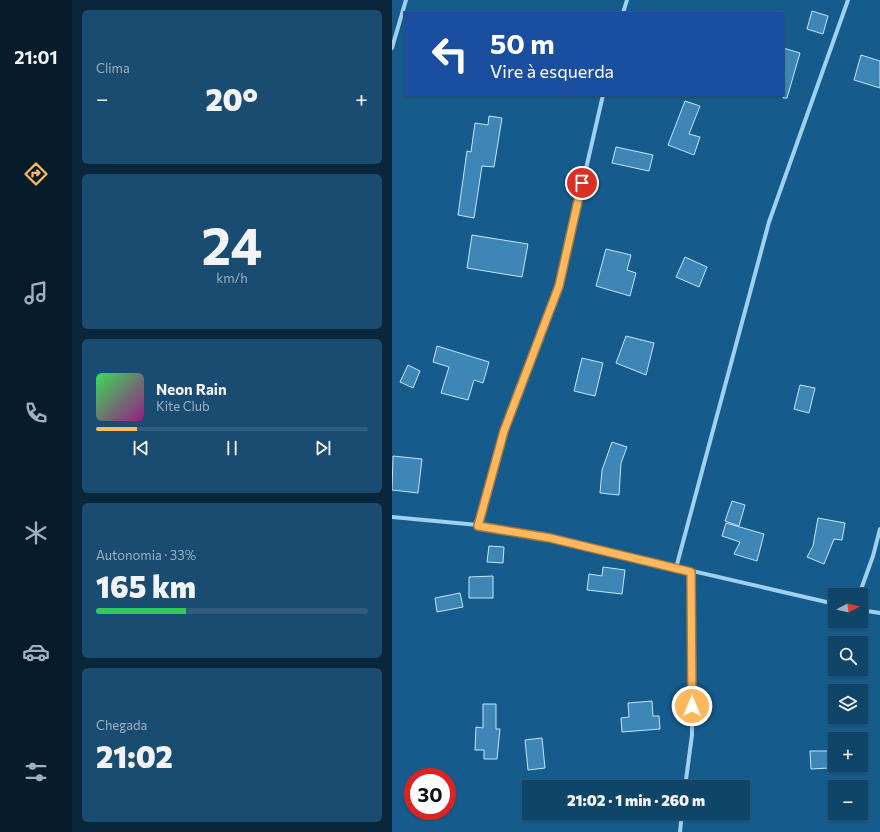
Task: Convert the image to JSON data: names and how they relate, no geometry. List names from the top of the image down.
{
  "north": "right",
  "page": {
    "tabs": "21:01",
    "tile": [
      "Clima",
      ["24", "km/h"],
      ["Autonomia · 33%", "165 km"],
      ["Chegada", "21:02"]
    ],
    "turn": ["50 m", "Vire à esquerda"],
    "heat": ["−", "20°", "+"],
    "song": ["Neon Rain", "Kite Club"],
    "map_buttons": ["+", "−"],
    "limit": "30",
    "trip": "21:02 · 1 min · 260 m"
  }
}
